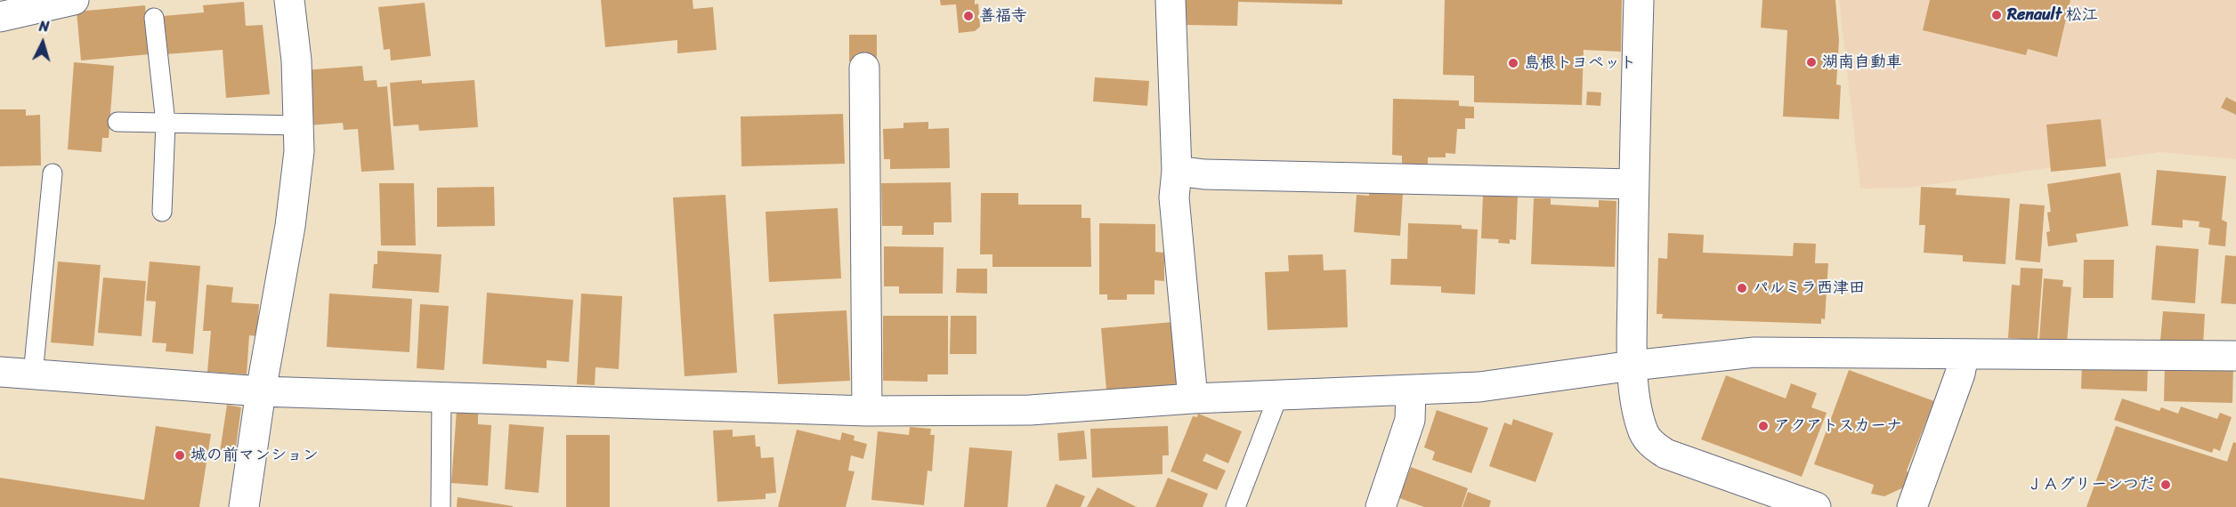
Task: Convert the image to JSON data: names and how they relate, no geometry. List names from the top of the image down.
{
  "places": [
    "Renault 松江",
    "善福寺",
    "湖南自動車",
    "島根トヨペット",
    "パルミラ西津田",
    "アクアトスカーナ",
    "城の前マンション",
    "ＪＡグリーンつだ"
  ],
  "north": "top"
}
